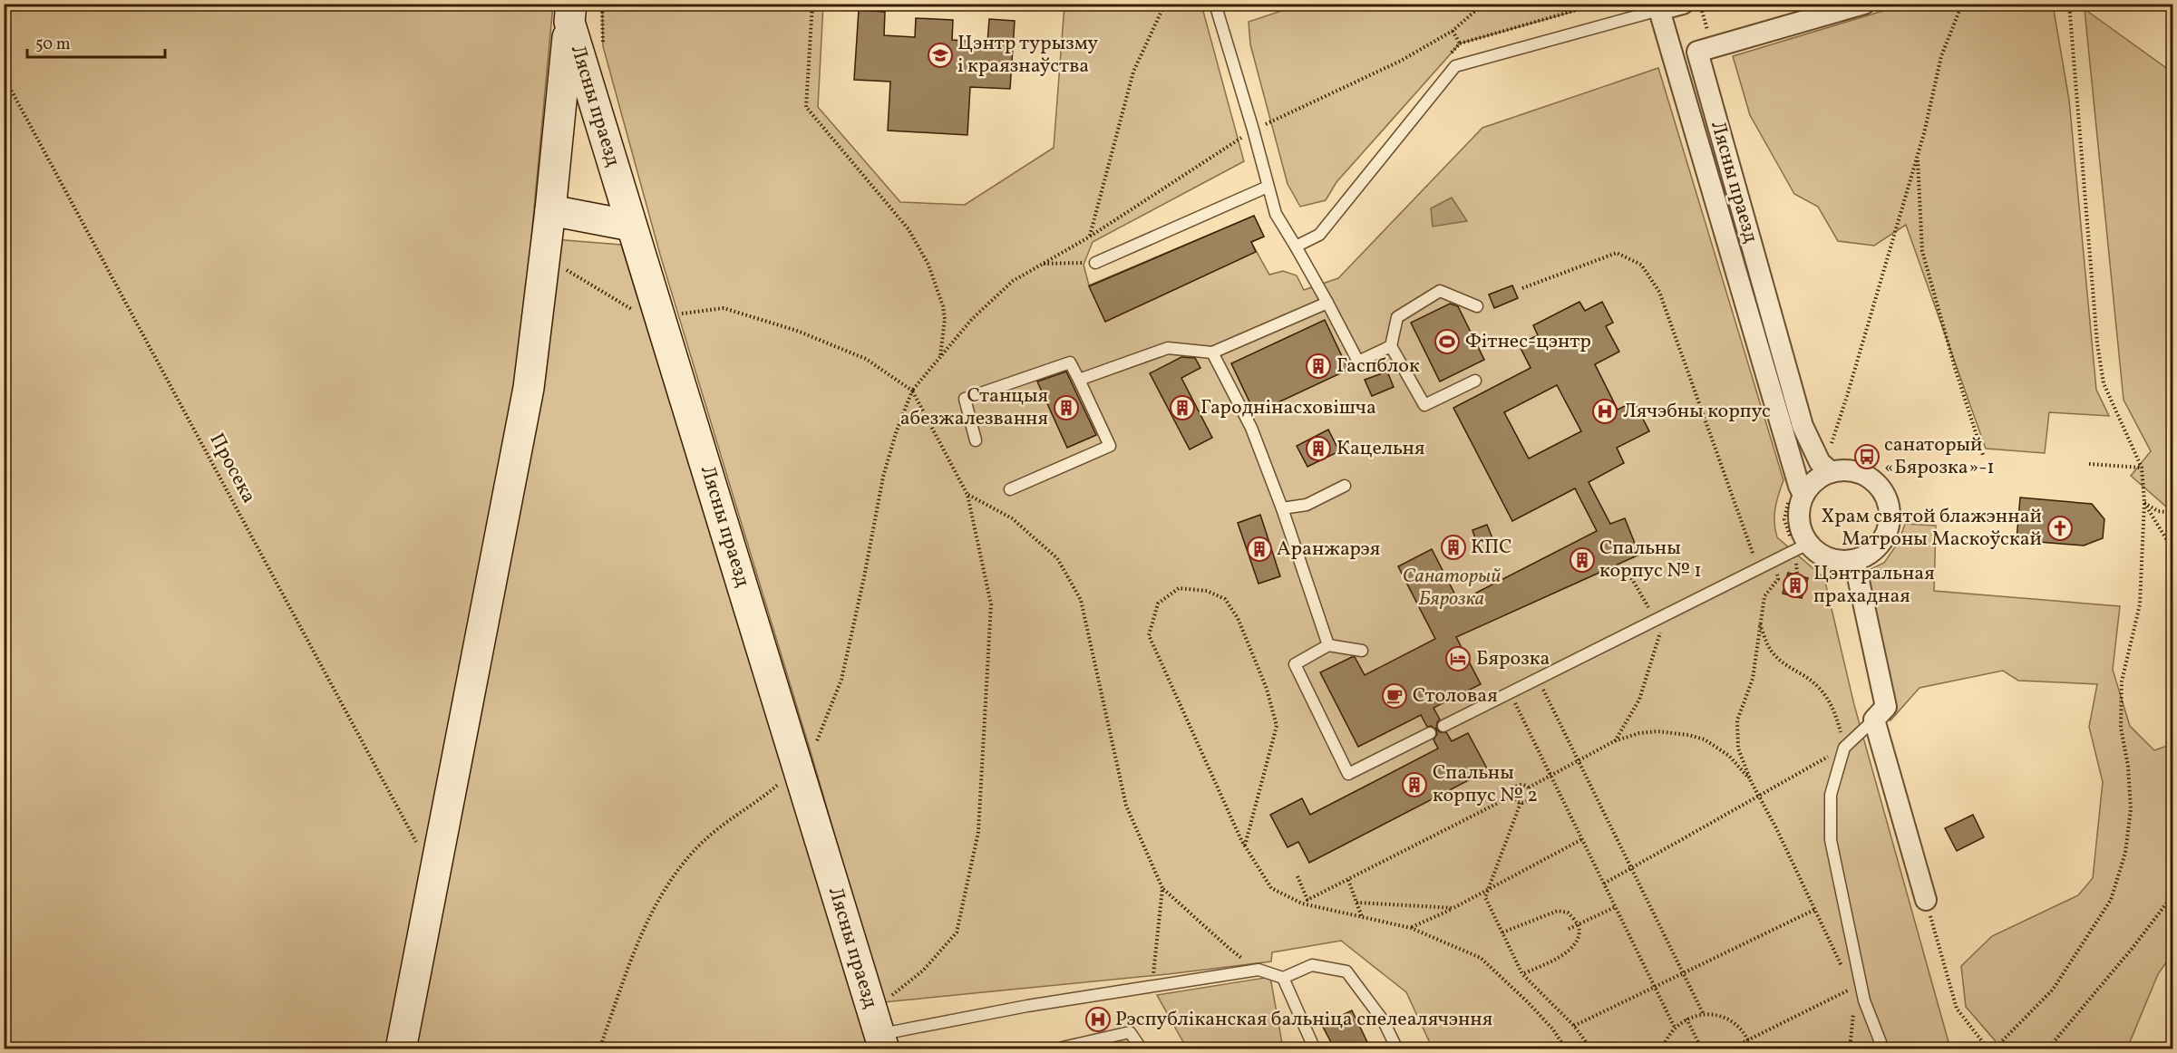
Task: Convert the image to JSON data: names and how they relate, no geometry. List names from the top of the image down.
{
  "streets": {
    "street": ["Лясны праезд"],
    "path": ["Просека"]
  },
  "parks": ["Санаторый Бярозка"],
  "places": {
    "school or university": ["Цэнтр турызму і краязнаўства"],
    "sports": ["Фітнес-цэнтр"],
    "building": [
      "Гаспблок",
      "Станцыя абезжалезвання",
      "Гароднінасховішча",
      "Кацельня",
      "КПС",
      "Аранжарэя",
      "Спальны корпус № 1",
      "Цэнтральная прахадная",
      "Спальны корпус № 2"
    ],
    "hospital": ["Лячэбны корпус", "Рэспубліканская бальніца спелеалячэння"],
    "bus stop": ["санаторый «Бярозка»-1"],
    "church": ["Храм святой блажэннай Матроны Маскоўскай"],
    "hotel": ["Бярозка"],
    "cafe": ["Столовая"]
  },
  "scale_bar": "50 m"
}
